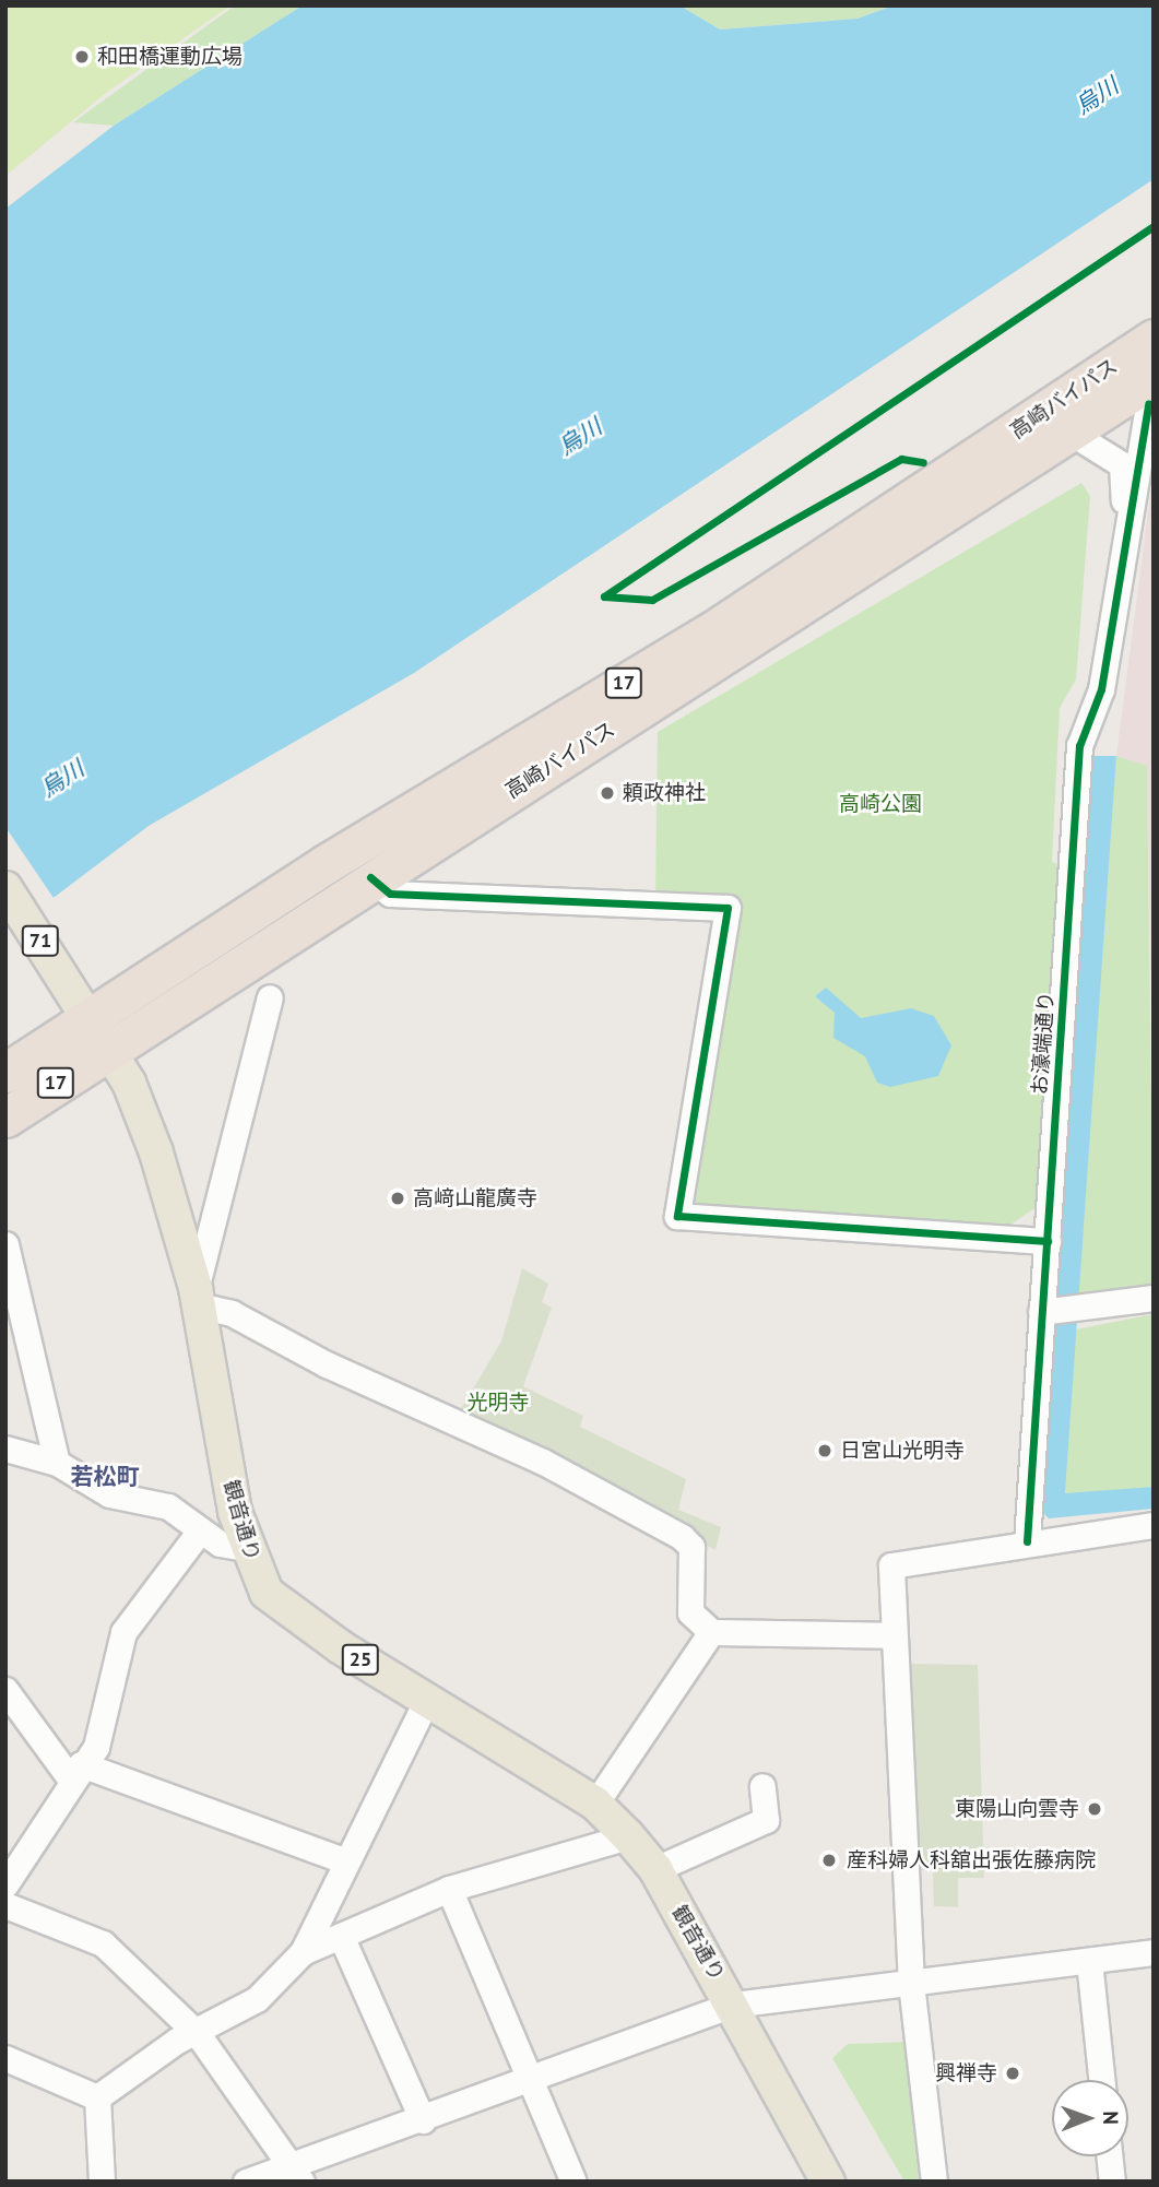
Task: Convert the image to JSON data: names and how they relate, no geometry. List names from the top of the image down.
{
  "streets": {
    "highway": ["高崎バイパス", "17"],
    "main road": ["71", "観音通り", "25"],
    "street": ["お濠端通り"]
  },
  "crossings": [
    ["高崎バイパス", "17"],
    ["高崎バイパス", "観音通り"]
  ],
  "districts": ["若松町"],
  "water": ["烏川"],
  "parks": ["高崎公園", "光明寺"],
  "places": [
    "和田橋運動広場",
    "頼政神社",
    "高﨑山龍廣寺",
    "日宮山光明寺",
    "東陽山向雲寺",
    "産科婦人科舘出張佐藤病院",
    "興禅寺"
  ],
  "north": "right"
}
